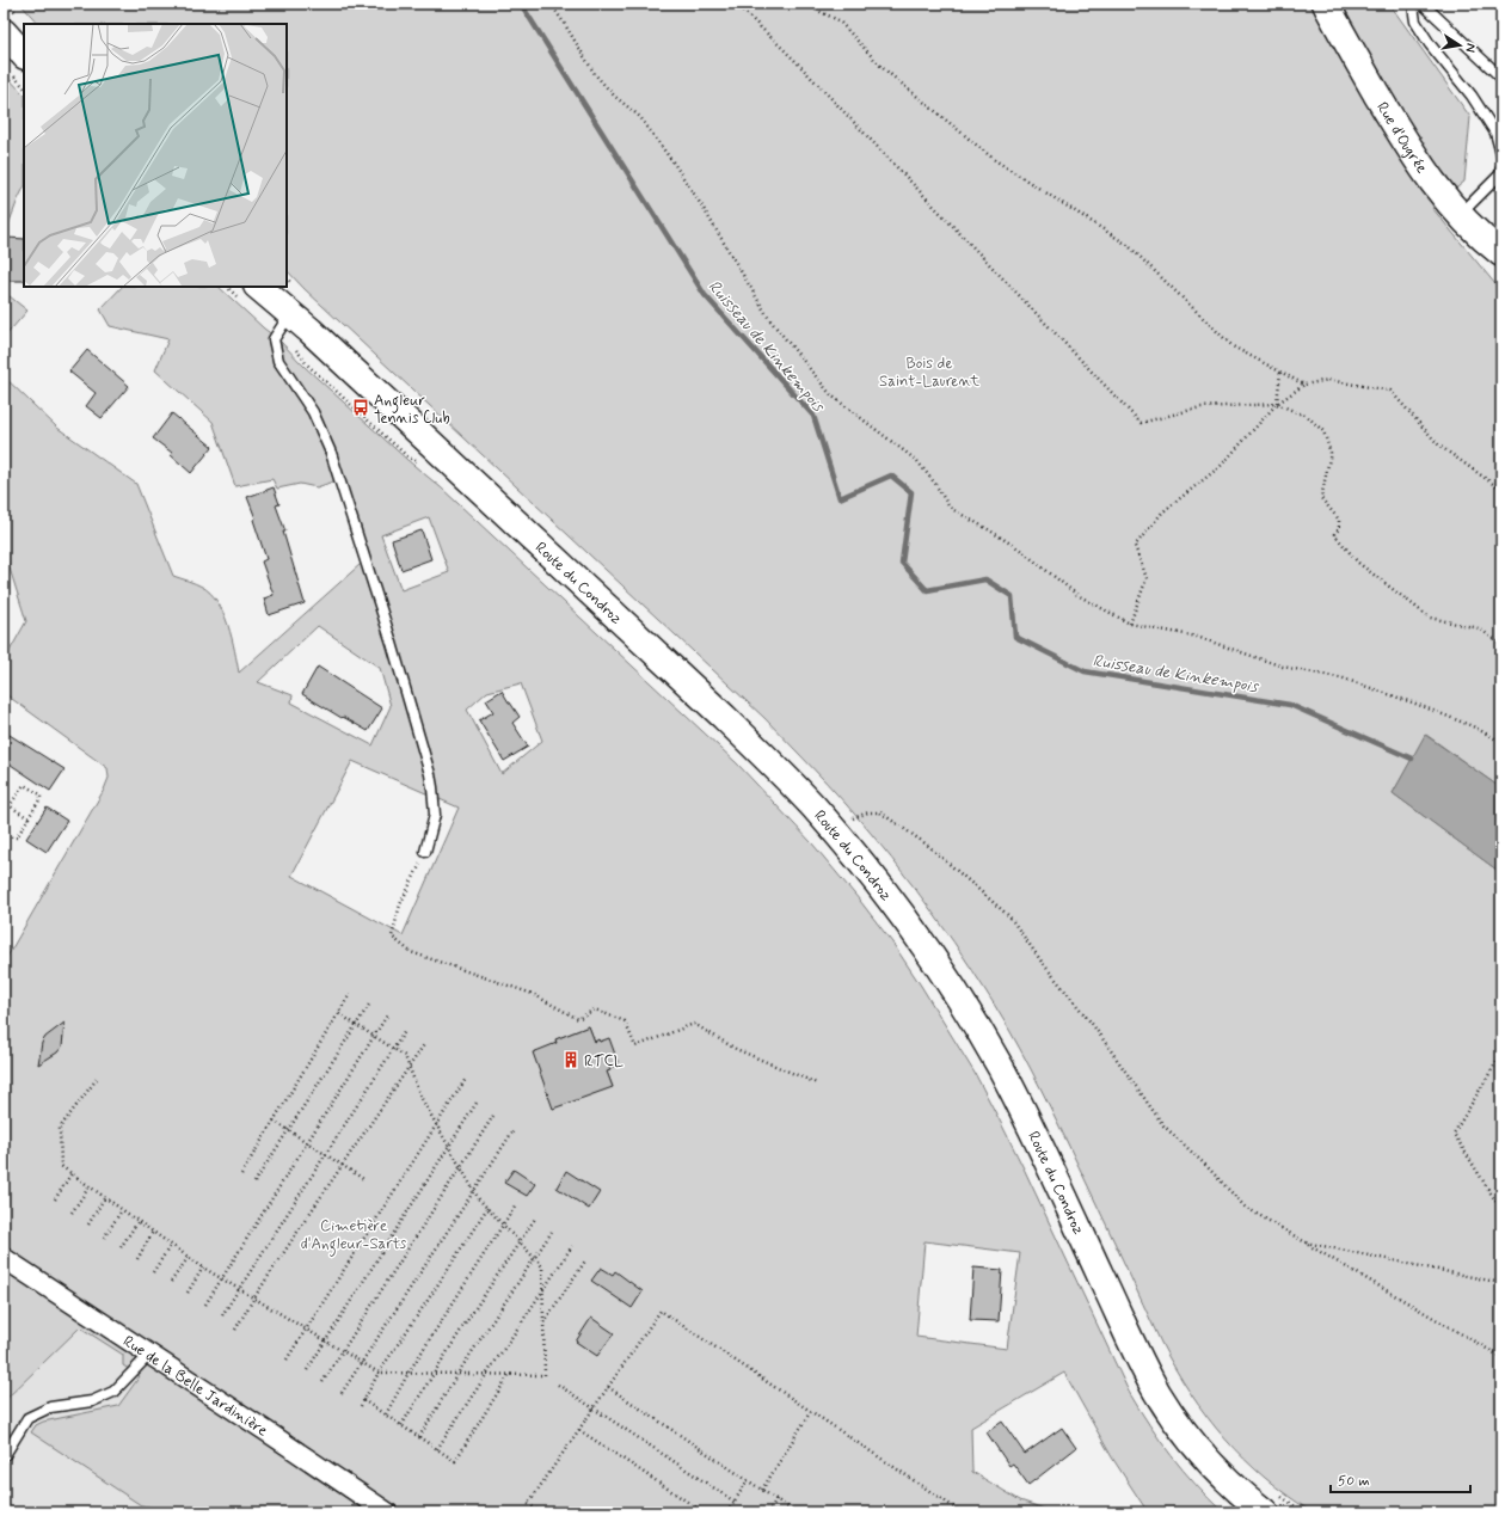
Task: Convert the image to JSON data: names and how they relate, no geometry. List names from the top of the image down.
{
  "streets": {
    "main road": ["Rue d'Ougrée", "Route du Condroz"],
    "street": ["Rue de la Belle Jardinière"]
  },
  "water": ["Ruisseau de Kinkempois"],
  "parks": ["Bois de Saint-Laurent", "Cimetière d'Angleur-Sarts"],
  "places": {
    "bus stop": ["Angleur Tennis Club"],
    "building": ["RTCL"]
  },
  "scale_bar": "50 m",
  "north": "right"
}
